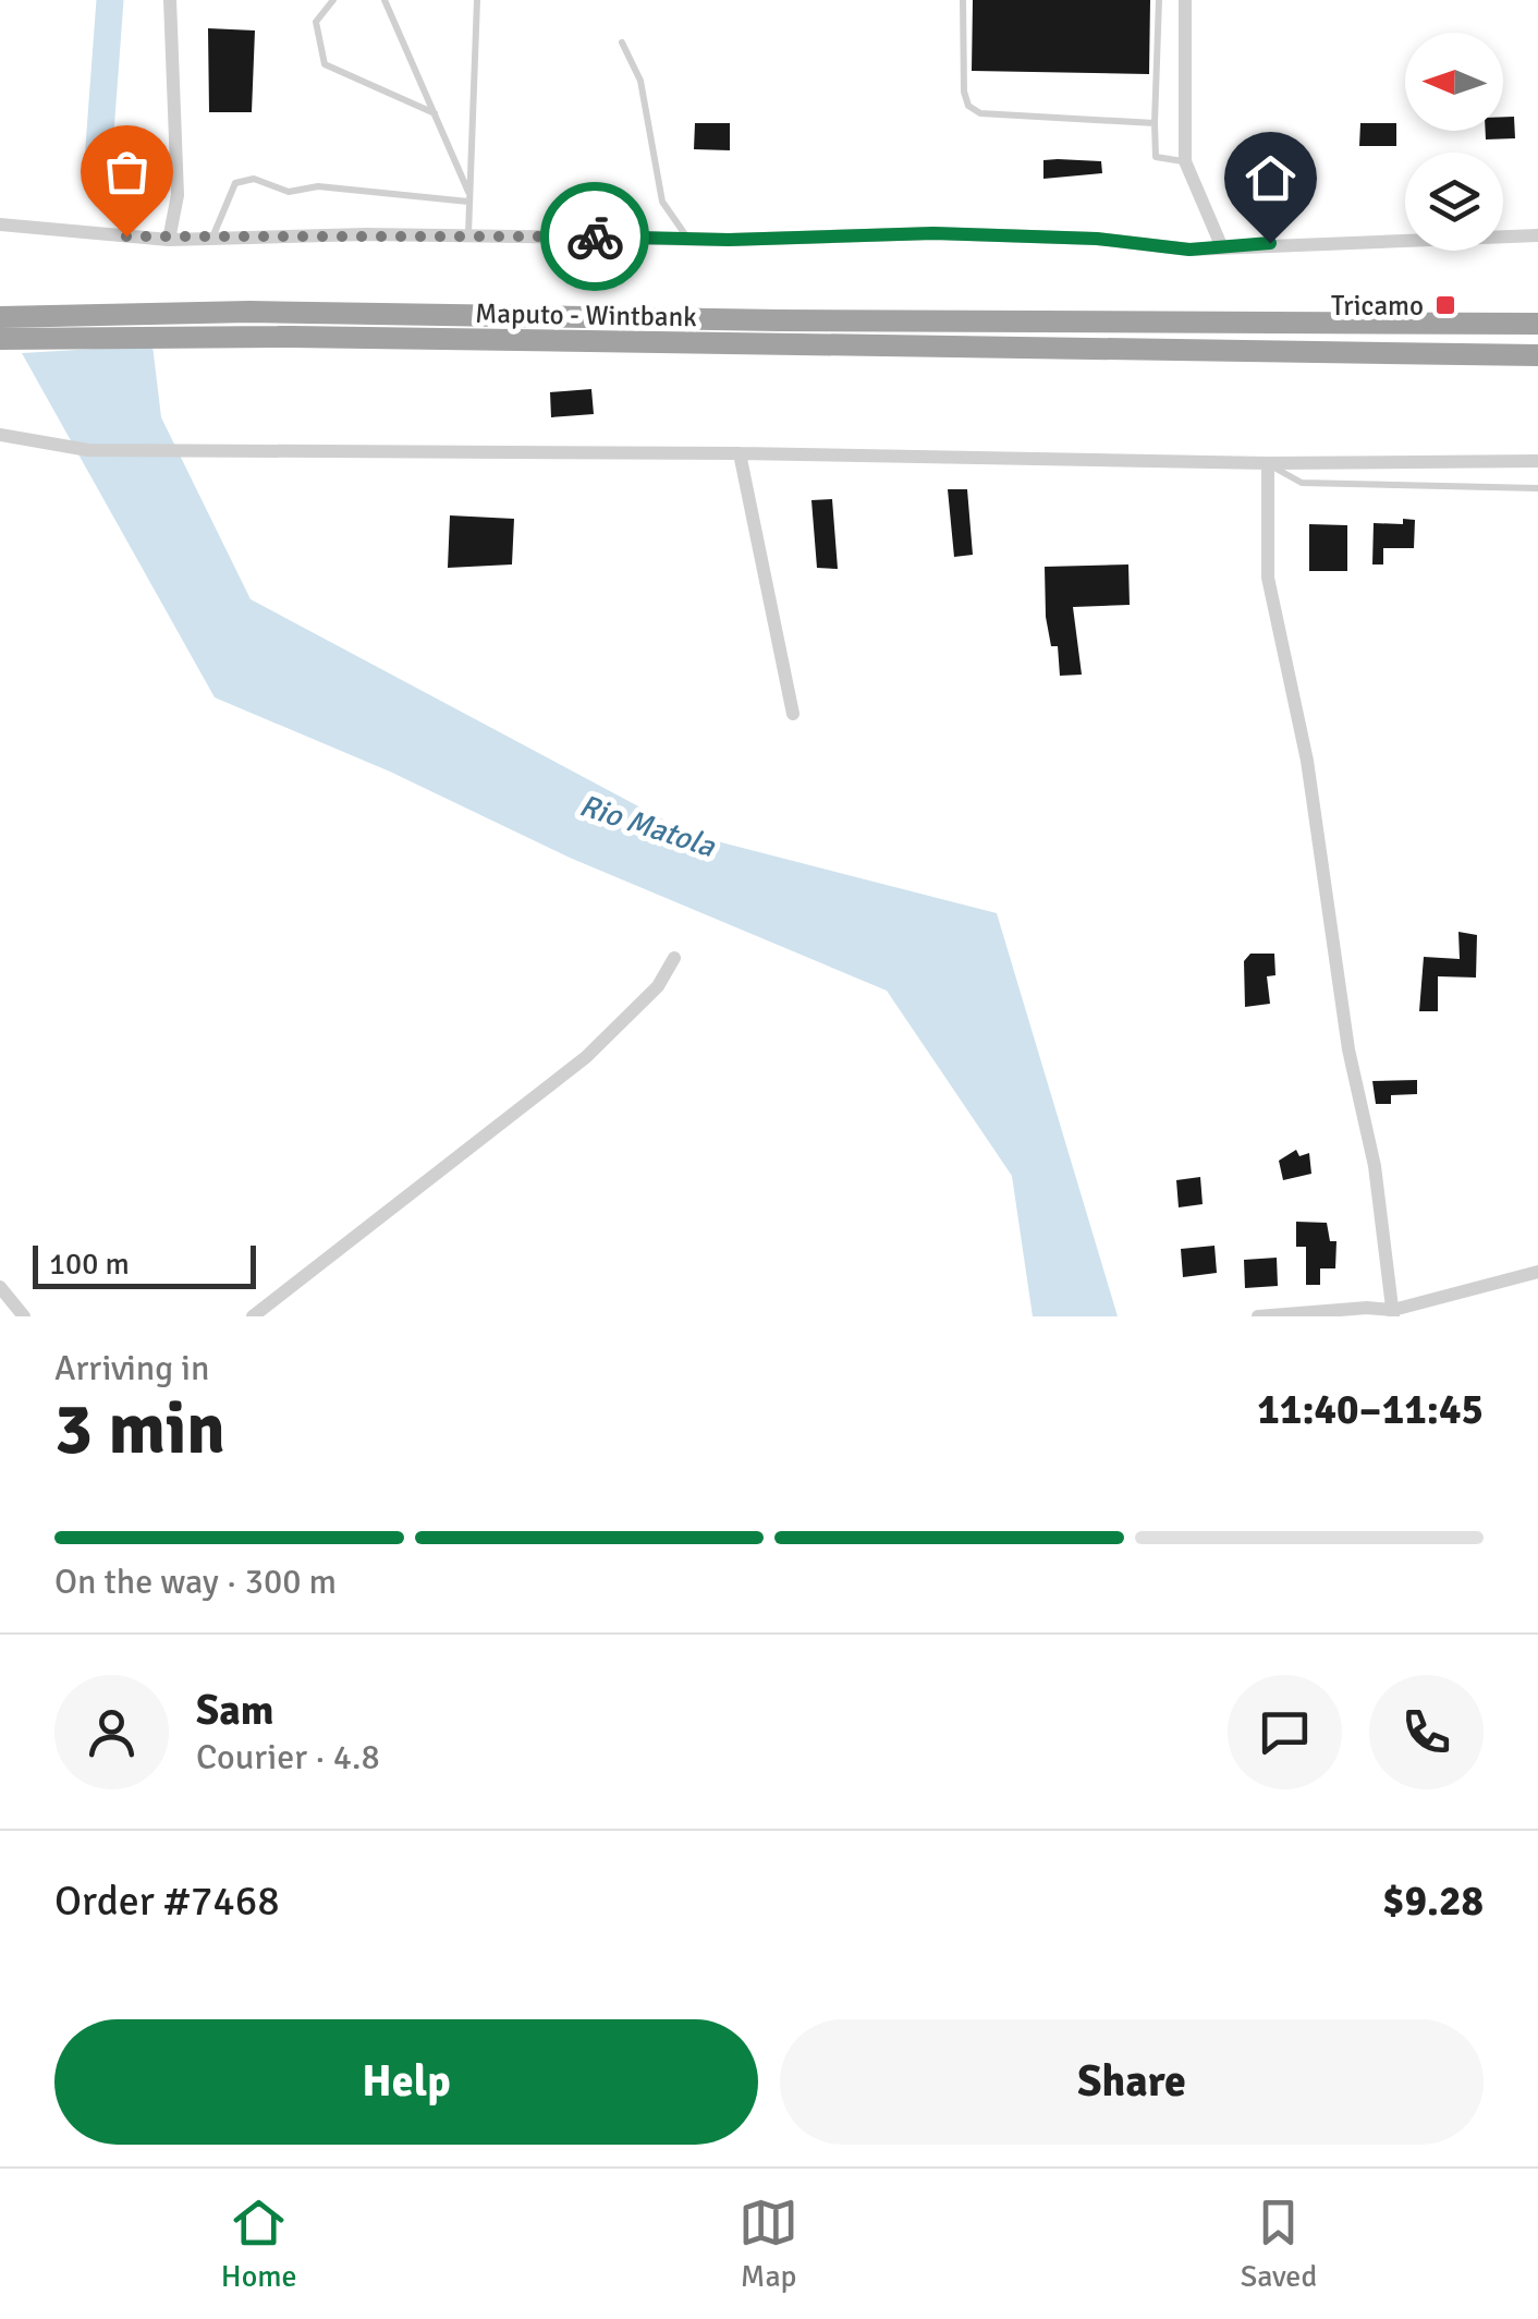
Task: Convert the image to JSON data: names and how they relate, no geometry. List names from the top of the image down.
{
  "streets": {
    "highway": ["Maputo - Wintbank"]
  },
  "water": ["Rio Matola"],
  "places": {
    "transit": ["Tricamo"]
  },
  "scale_bar": "100 m",
  "north": "left",
  "page": {
    "scale": "100 m",
    "heading": ["3 min", "Arriving in", "11:40–11:45"],
    "panel": [
      "Sam",
      "Courier · 4.8",
      "Order #7468",
      "$9.28"
    ],
    "bar": "On the way · 300 m",
    "buttons": ["Help", "Share"],
    "tabs": ["Home", "Map", "Saved"]
  }
}
